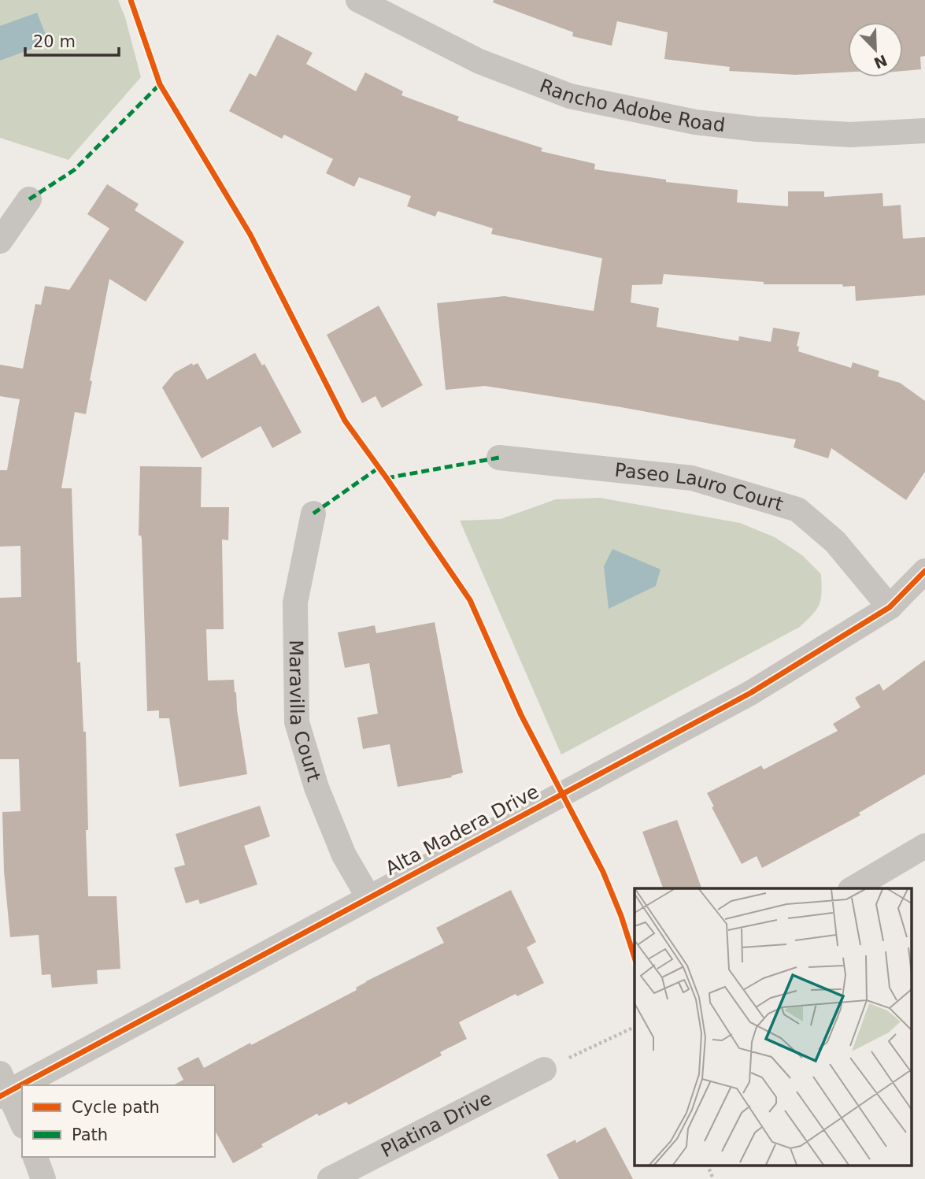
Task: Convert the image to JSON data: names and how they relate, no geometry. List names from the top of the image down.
{
  "streets": {
    "street": [
      "Rancho Adobe Road",
      "Paseo Lauro Court",
      "Maravilla Court",
      "Alta Madera Drive",
      "Platina Drive"
    ]
  },
  "crossings": [
    ["Paseo Lauro Court", "Alta Madera Drive"],
    ["Maravilla Court", "Alta Madera Drive"]
  ],
  "legend": ["Cycle path", "Path"],
  "scale_bar": "20 m",
  "north": "bottom right"
}
